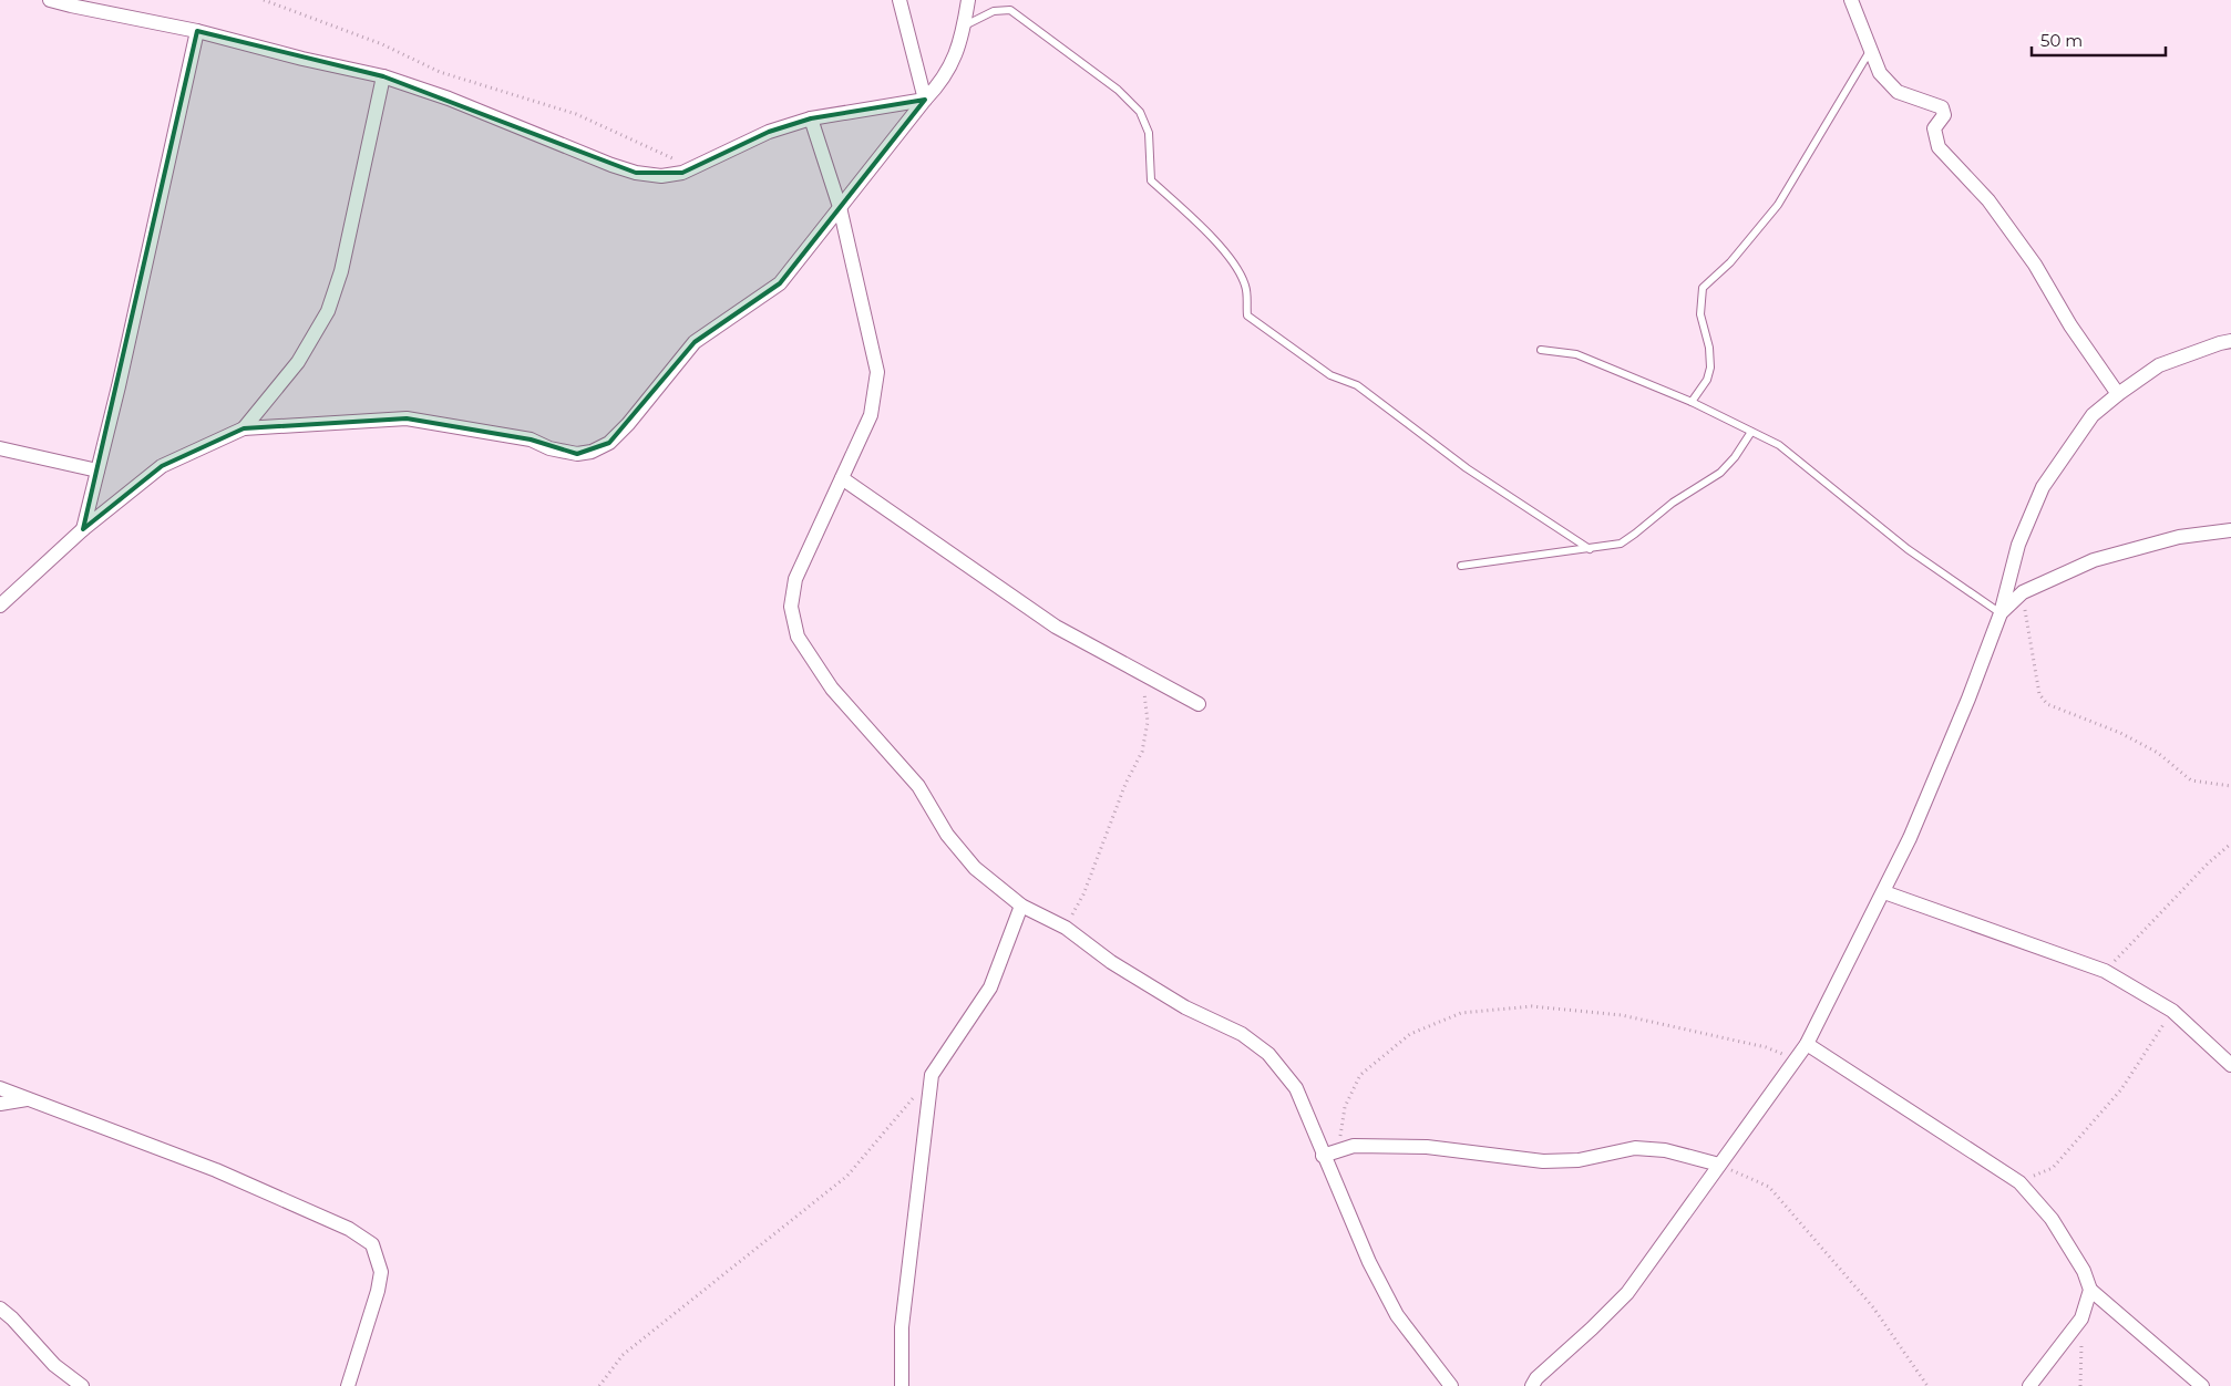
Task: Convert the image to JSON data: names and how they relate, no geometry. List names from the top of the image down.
{
  "scale_bar": "50 m"
}
